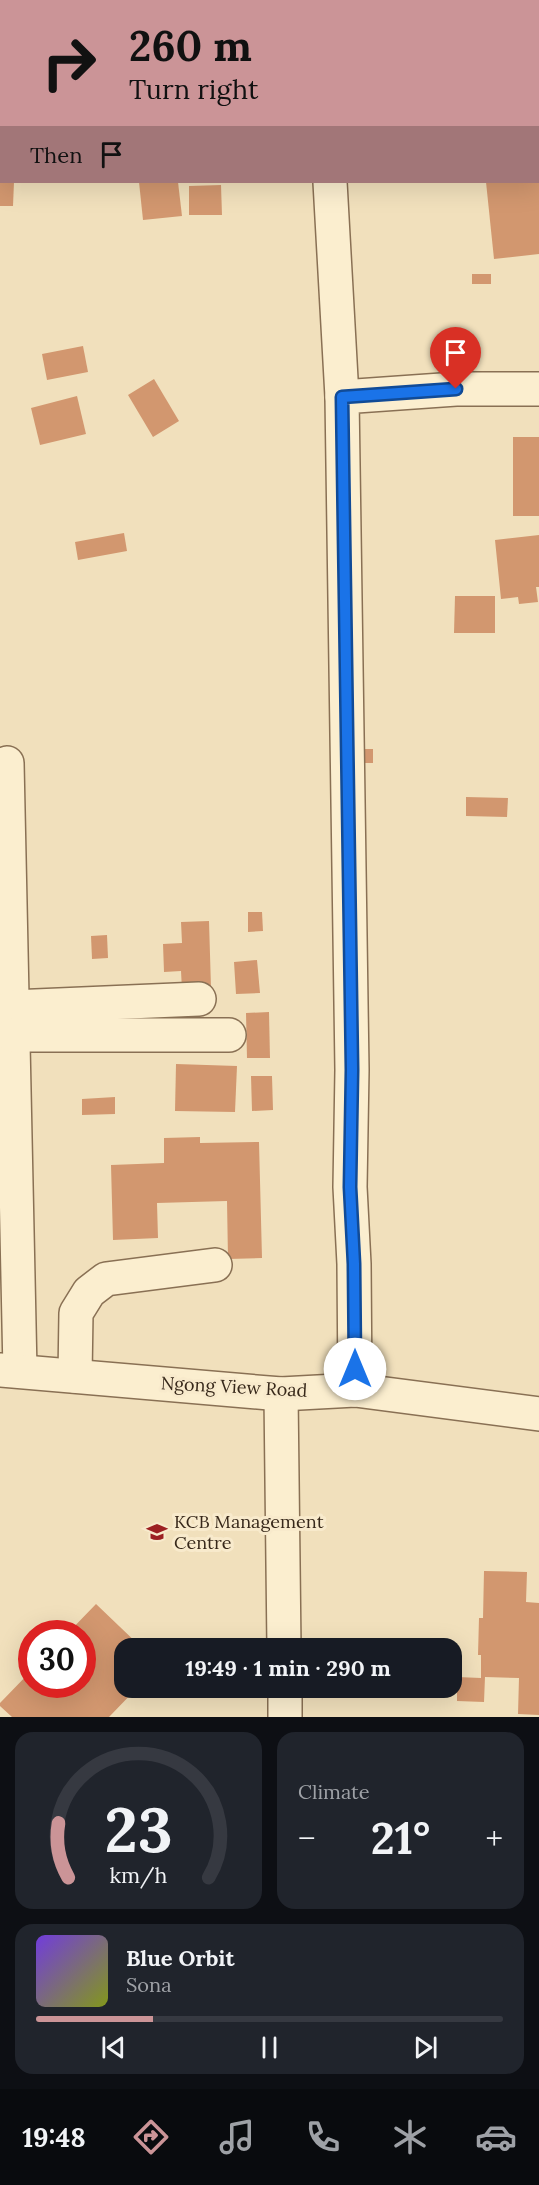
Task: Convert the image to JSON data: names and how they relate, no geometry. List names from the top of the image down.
{
  "streets": {
    "street": ["Ngong View Road"]
  },
  "places": {
    "school or university": ["KCB Management Centre"]
  },
  "page": {
    "turn": ["260 m", "Turn right"],
    "then": "Then",
    "limit": "30",
    "trip": "19:49 · 1 min · 290 m",
    "tile": "Climate",
    "heat": ["−", "21°", "+"],
    "song": ["Blue Orbit", "Sona"],
    "tabs": "19:48",
    "gauge": ["23", "km/h"]
  }
}
